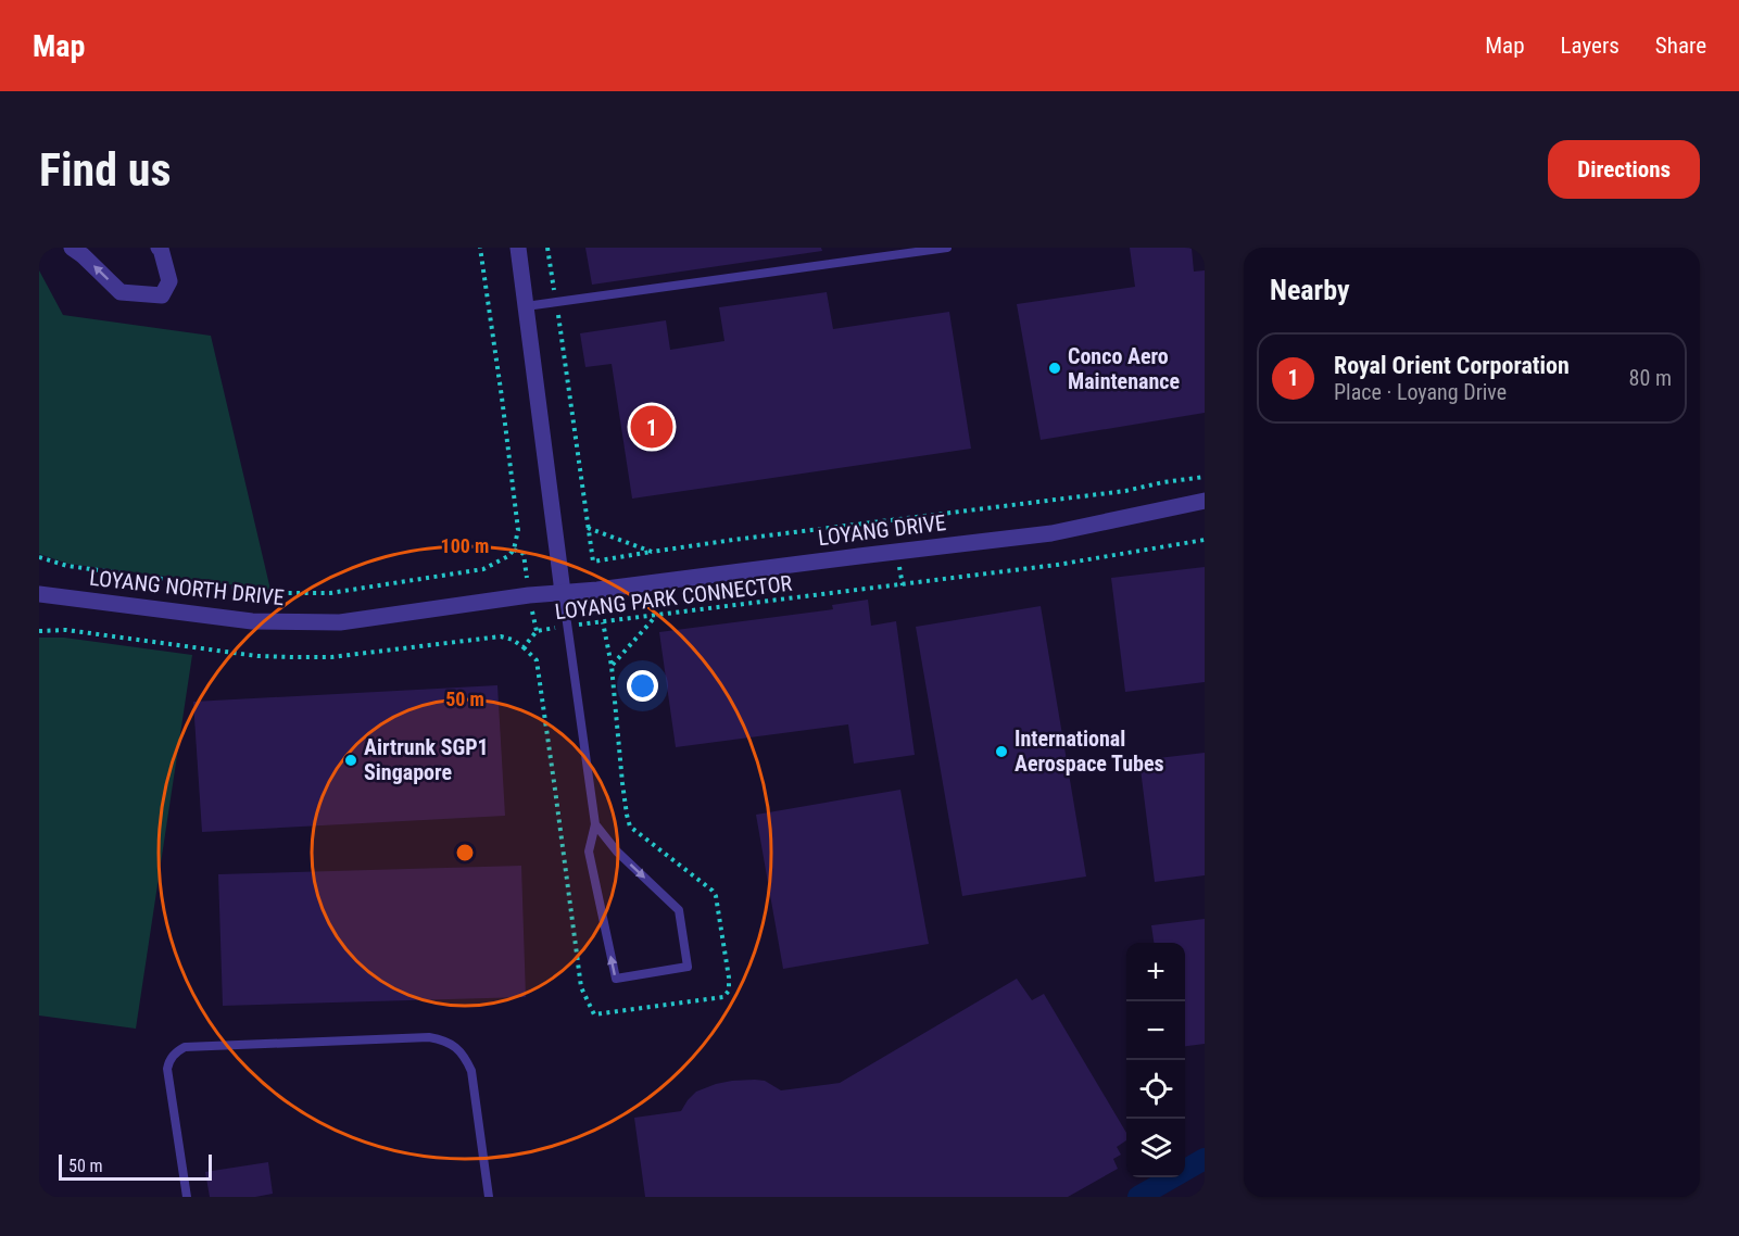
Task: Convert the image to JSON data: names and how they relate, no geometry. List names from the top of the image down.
{
  "streets": {
    "street": ["LOYANG DRIVE", "LOYANG NORTH DRIVE"],
    "path": ["LOYANG PARK CONNECTOR"]
  },
  "crossings": [
    ["LOYANG DRIVE", "LOYANG NORTH DRIVE"]
  ],
  "places": ["Conco Aero Maintenance", "International Aerospace Tubes", "Airtrunk SGP1 Singapore"],
  "scale_bar": "50 m",
  "page": {
    "header": "Map",
    "nav": ["Map", "Layers", "Share"],
    "buttons": "Directions",
    "title": "Find us",
    "heading": "Nearby",
    "list": [
      {
        "mark": "1",
        "name": "Royal Orient Corporation",
        "note": "Place · Loyang Drive",
        "value": "80 m"
      }
    ],
    "pins": "1",
    "map_buttons": ["+", "−"],
    "scale": "50 m"
  },
  "rings": ["100 m", "50 m"]
}
